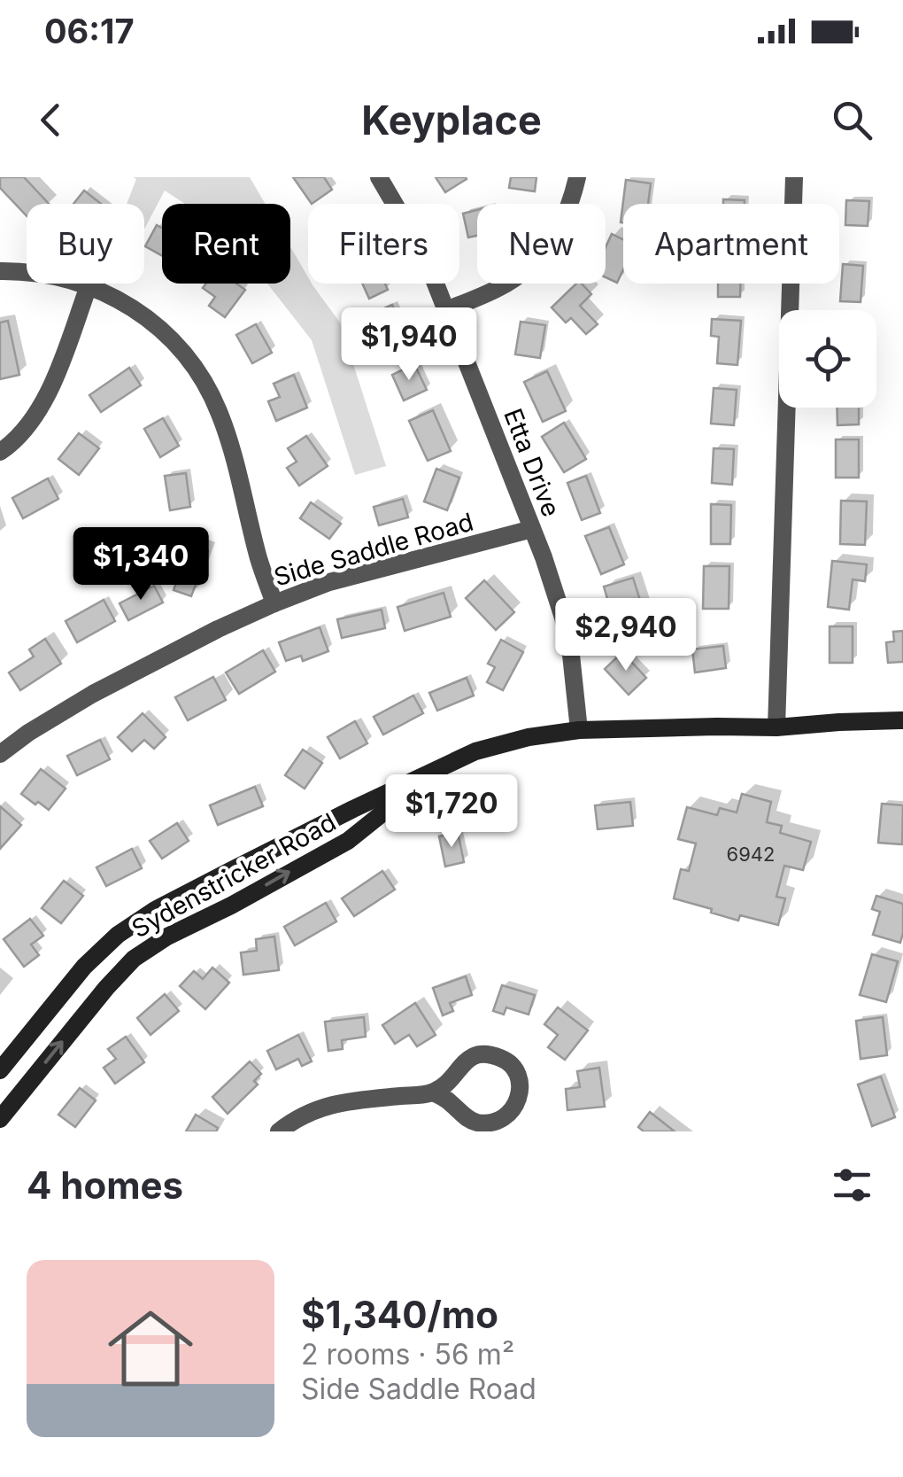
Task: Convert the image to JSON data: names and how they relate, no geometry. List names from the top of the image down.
{
  "streets": {
    "main road": ["Sydenstricker Road"],
    "street": ["Etta Drive", "Side Saddle Road"]
  },
  "crossings": [
    ["Etta Drive", "Side Saddle Road"],
    ["Etta Drive", "Sydenstricker Road"]
  ],
  "house_numbers": ["6942"],
  "page": {
    "status": "06:17",
    "header": "Keyplace",
    "chip": [
      "Buy",
      "Rent",
      "Filters",
      "New",
      "Apartment"
    ],
    "price": [
      "$1,940",
      "$1,340",
      "$2,940",
      "$1,720"
    ],
    "heading": "4 homes",
    "list": [
      {
        "name": "$1,340/mo",
        "note": "2 rooms · 56 m² · Side Saddle Road"
      }
    ]
  }
}
